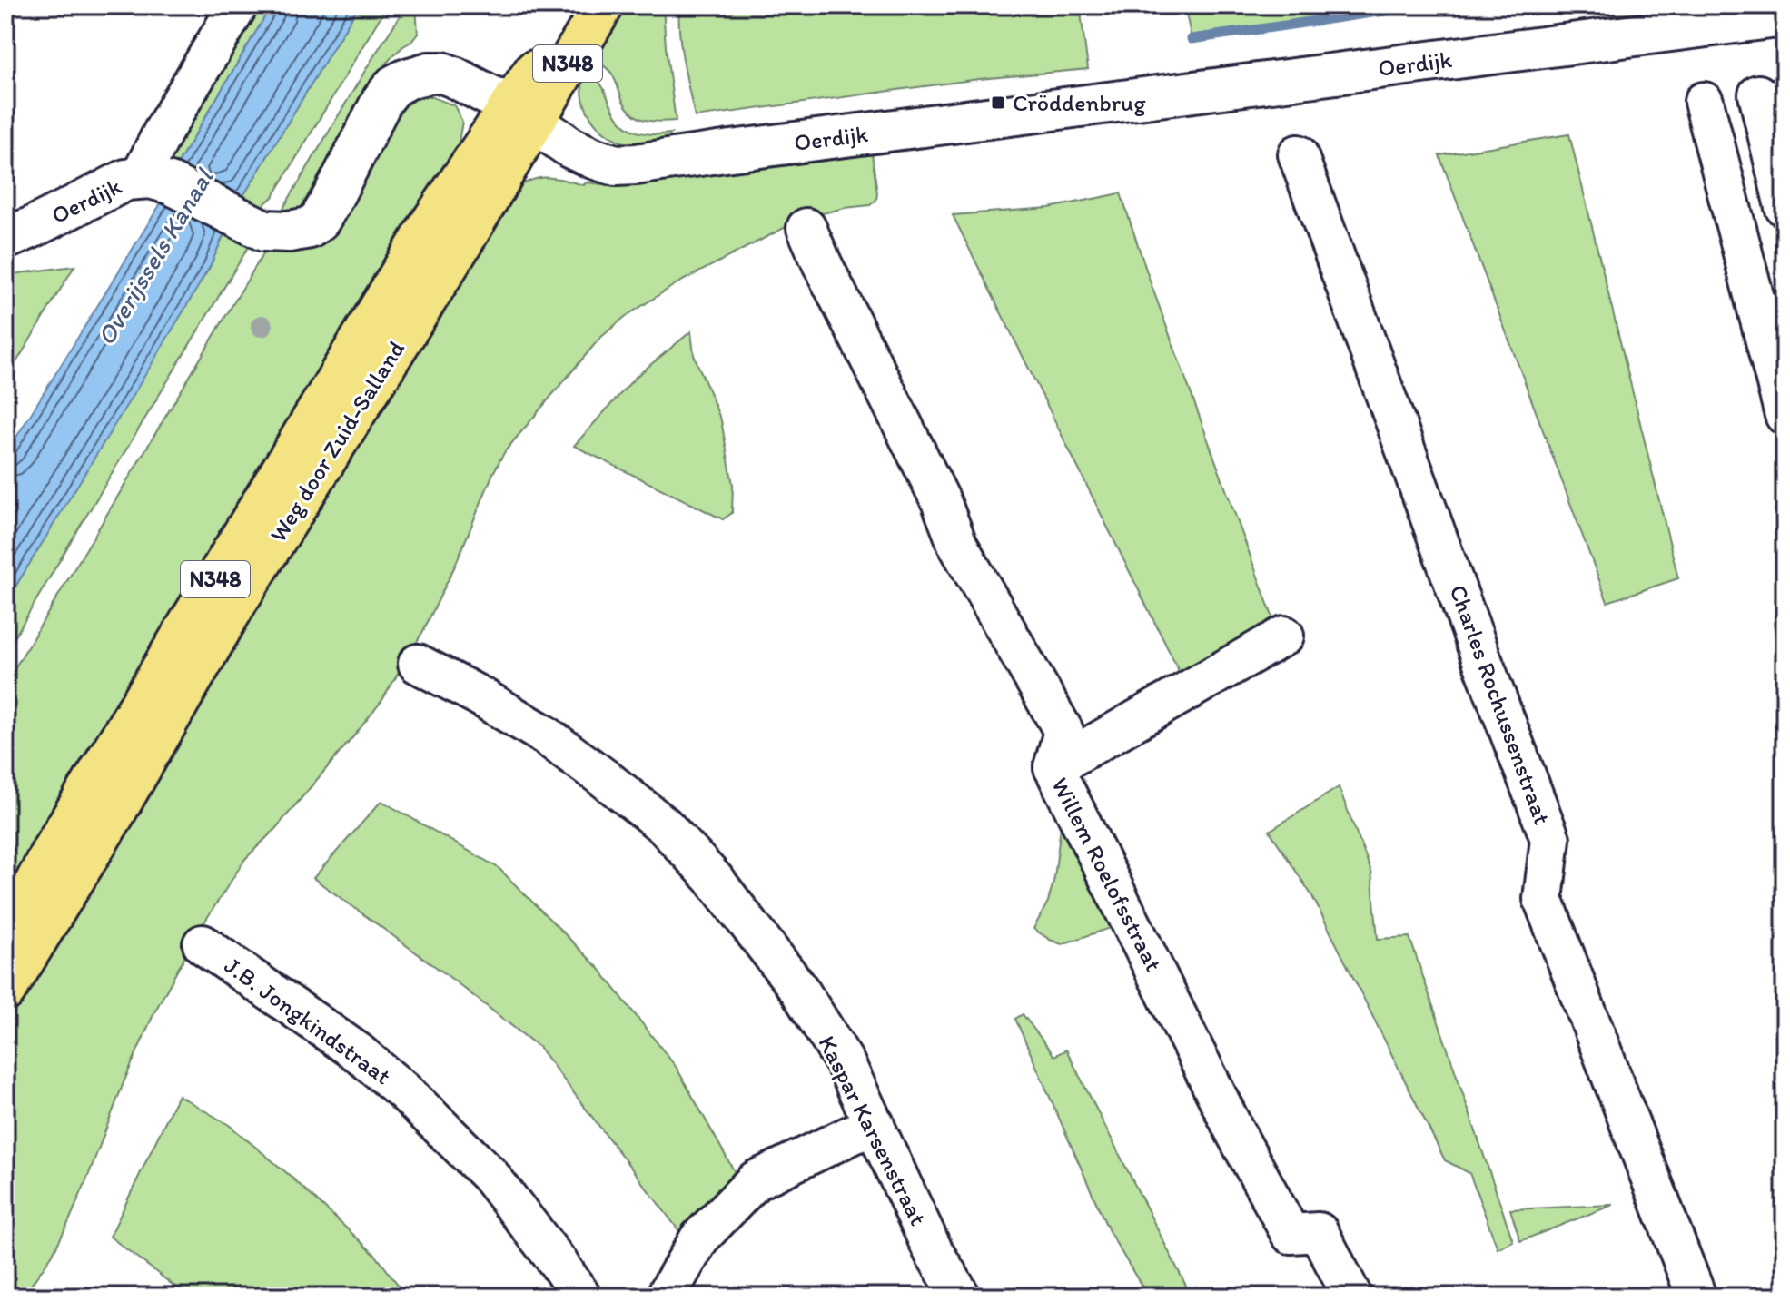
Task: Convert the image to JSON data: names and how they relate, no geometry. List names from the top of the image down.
{
  "streets": {
    "main road": ["N348", "Weg door Zuid-Salland"],
    "street": [
      "Oerdijk",
      "Charles Rochussenstraat",
      "Willem Roelofsstraat",
      "J.B. Jongkindstraat",
      "Kaspar Karsenstraat"
    ]
  },
  "crossings": [
    ["Oerdijk", "Weg door Zuid-Salland"]
  ],
  "water": ["Overijssels Kanaal"],
  "places": {
    "transit": ["Cröddenbrug"]
  }
}
